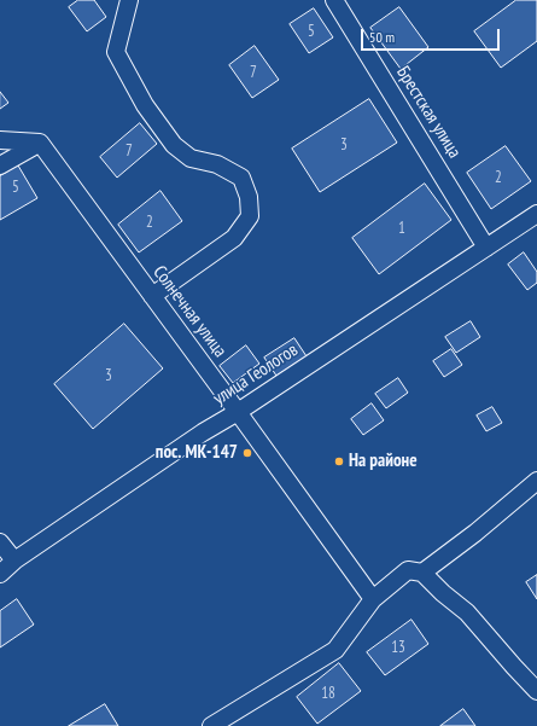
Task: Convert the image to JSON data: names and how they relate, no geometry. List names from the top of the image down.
{
  "streets": {
    "street": ["Брестская улица", "Солнечная улица", "улица Геологов"]
  },
  "crossings": [
    ["Брестская улица", "улица Геологов"],
    ["Солнечная улица", "улица Геологов"]
  ],
  "places": ["пос. МК-147", "На районе"],
  "house_numbers": [
    "5",
    "7",
    "3",
    "7",
    "2",
    "5",
    "2",
    "1",
    "3",
    "13",
    "18"
  ],
  "scale_bar": "50 m"
}
